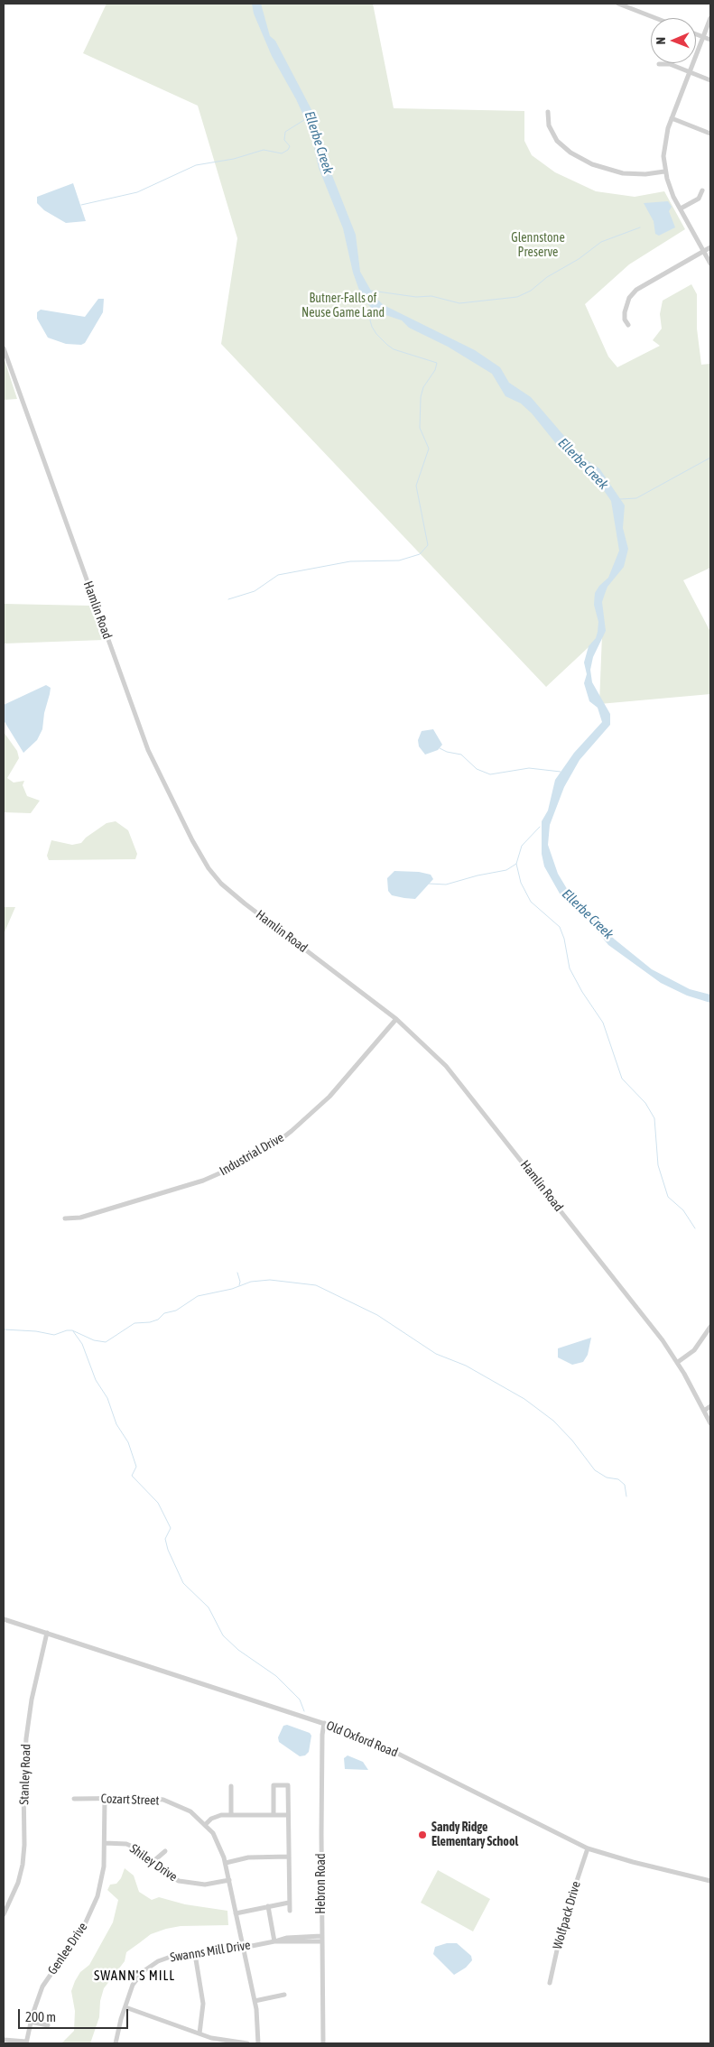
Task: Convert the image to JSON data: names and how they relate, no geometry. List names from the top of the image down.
{
  "streets": {
    "street": [
      "Hamlin Road",
      "Industrial Drive",
      "Old Oxford Road",
      "Stanley Road",
      "Cozart Street",
      "Shiley Drive",
      "Hebron Road",
      "Wolfpack Drive",
      "Genlee Drive",
      "Swanns Mill Drive"
    ]
  },
  "crossings": [
    ["Hamlin Road", "Industrial Drive"],
    ["Old Oxford Road", "Stanley Road"],
    ["Old Oxford Road", "Hebron Road"],
    ["Old Oxford Road", "Wolfpack Drive"],
    ["Cozart Street", "Shiley Drive"],
    ["Cozart Street", "Genlee Drive"],
    ["Cozart Street", "Swanns Mill Drive"],
    ["Shiley Drive", "Genlee Drive"],
    ["Hebron Road", "Swanns Mill Drive"]
  ],
  "districts": ["SWANN'S MILL"],
  "water": ["Ellerbe Creek"],
  "parks": ["Glennstone Preserve", "Butner-Falls of Neuse Game Land"],
  "places": ["Sandy Ridge Elementary School"],
  "scale_bar": "200 m",
  "north": "left"
}
